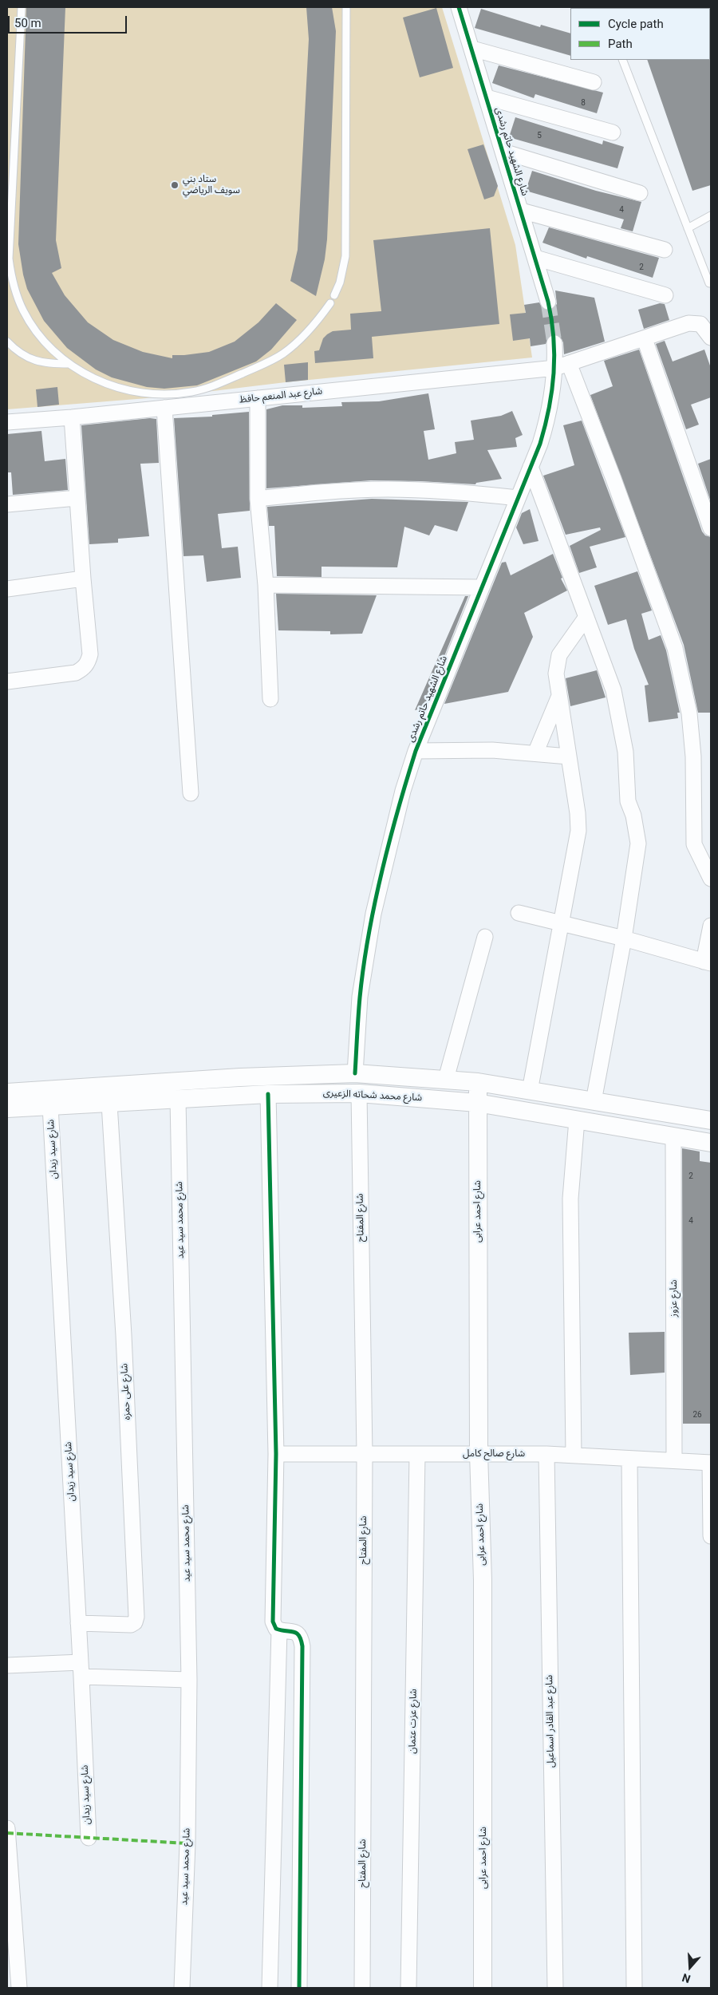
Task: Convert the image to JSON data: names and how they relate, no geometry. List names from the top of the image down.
{
  "streets": {
    "street": [
      "شارع الشهيد حاتم رشدى",
      "شارع عبد المنعم حافظ",
      "شارع محمد شحاته الزعيرى",
      "شارع سيد زيدان",
      "شارع احمد عرابى",
      "شارع المفتاح",
      "شارع محمد سيد عيد",
      "شارع عزوز",
      "شارع على حمزه",
      "شارع صالح كامل",
      "شارع عزت عتمان",
      "شارع عبد القادر اسماعيل"
    ]
  },
  "crossings": [
    ["شارع الشهيد حاتم رشدى", "شارع عبد المنعم حافظ"],
    ["شارع الشهيد حاتم رشدى", "شارع محمد شحاته الزعيرى"],
    ["شارع محمد شحاته الزعيرى", "شارع سيد زيدان"],
    ["شارع محمد شحاته الزعيرى", "شارع احمد عرابى"],
    ["شارع محمد شحاته الزعيرى", "شارع المفتاح"],
    ["شارع محمد شحاته الزعيرى", "شارع محمد سيد عيد"],
    ["شارع محمد شحاته الزعيرى", "شارع عزوز"],
    ["شارع محمد شحاته الزعيرى", "شارع على حمزه"],
    ["شارع سيد زيدان", "شارع على حمزه"],
    ["شارع احمد عرابى", "شارع صالح كامل"],
    ["شارع المفتاح", "شارع صالح كامل"],
    ["شارع عزوز", "شارع صالح كامل"],
    ["شارع صالح كامل", "شارع عزت عتمان"],
    ["شارع صالح كامل", "شارع عبد القادر اسماعيل"]
  ],
  "places": ["ستاد بني سويف الرياضي"],
  "house_numbers": [
    "8",
    "5",
    "4",
    "2",
    "2",
    "4",
    "26"
  ],
  "legend": ["Cycle path", "Path"],
  "scale_bar": "50 m",
  "north": "bottom"
}
